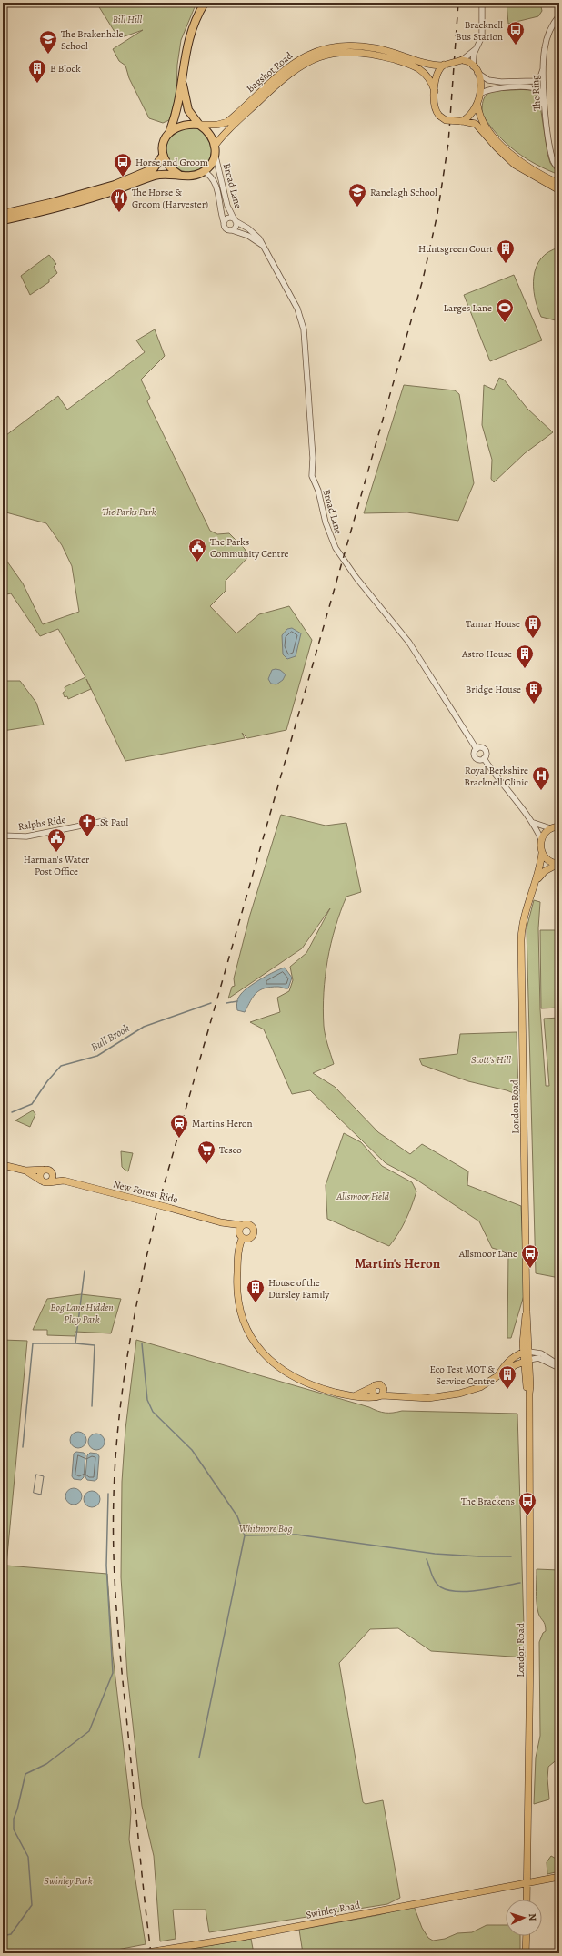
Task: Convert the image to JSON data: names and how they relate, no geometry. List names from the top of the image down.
{
  "streets": {
    "main road": [
      "Bagshot Road",
      "London Road",
      "New Forest Ride",
      "Swinley Road"
    ],
    "street": ["The Ring", "Broad Lane", "Ralphs Ride"]
  },
  "crossings": [
    ["Bagshot Road", "Broad Lane"],
    ["London Road", "New Forest Ride"],
    ["London Road", "Swinley Road"]
  ],
  "districts": ["Martin's Heron"],
  "water": ["Bull Brook"],
  "parks": [
    "Bill Hill",
    "The Parks Park",
    "Scott's Hill",
    "Allsmoor Field",
    "Bog Lane Hidden Play Park",
    "Whitmore Bog",
    "Swinley Park"
  ],
  "places": {
    "bus stop": [
      "Bracknell Bus Station",
      "Horse and Groom",
      "Allsmoor Lane",
      "The Brackens"
    ],
    "school or university": ["The Brakenhale School", "Ranelagh School"],
    "building": [
      "B Block",
      "Huntsgreen Court",
      "Tamar House",
      "Astro House",
      "Bridge House",
      "House of the Dursley Family",
      "Eco Test MOT & Service Centre"
    ],
    "restaurant": ["The Horse & Groom (Harvester)"],
    "sports": ["Larges Lane"],
    "public building": ["The Parks Community Centre", "Harman's Water Post Office"],
    "hospital": ["Royal Berkshire Bracknell Clinic"],
    "church": ["St Paul"],
    "station": ["Martins Heron"],
    "supermarket": ["Tesco"]
  },
  "north": "right"
}
